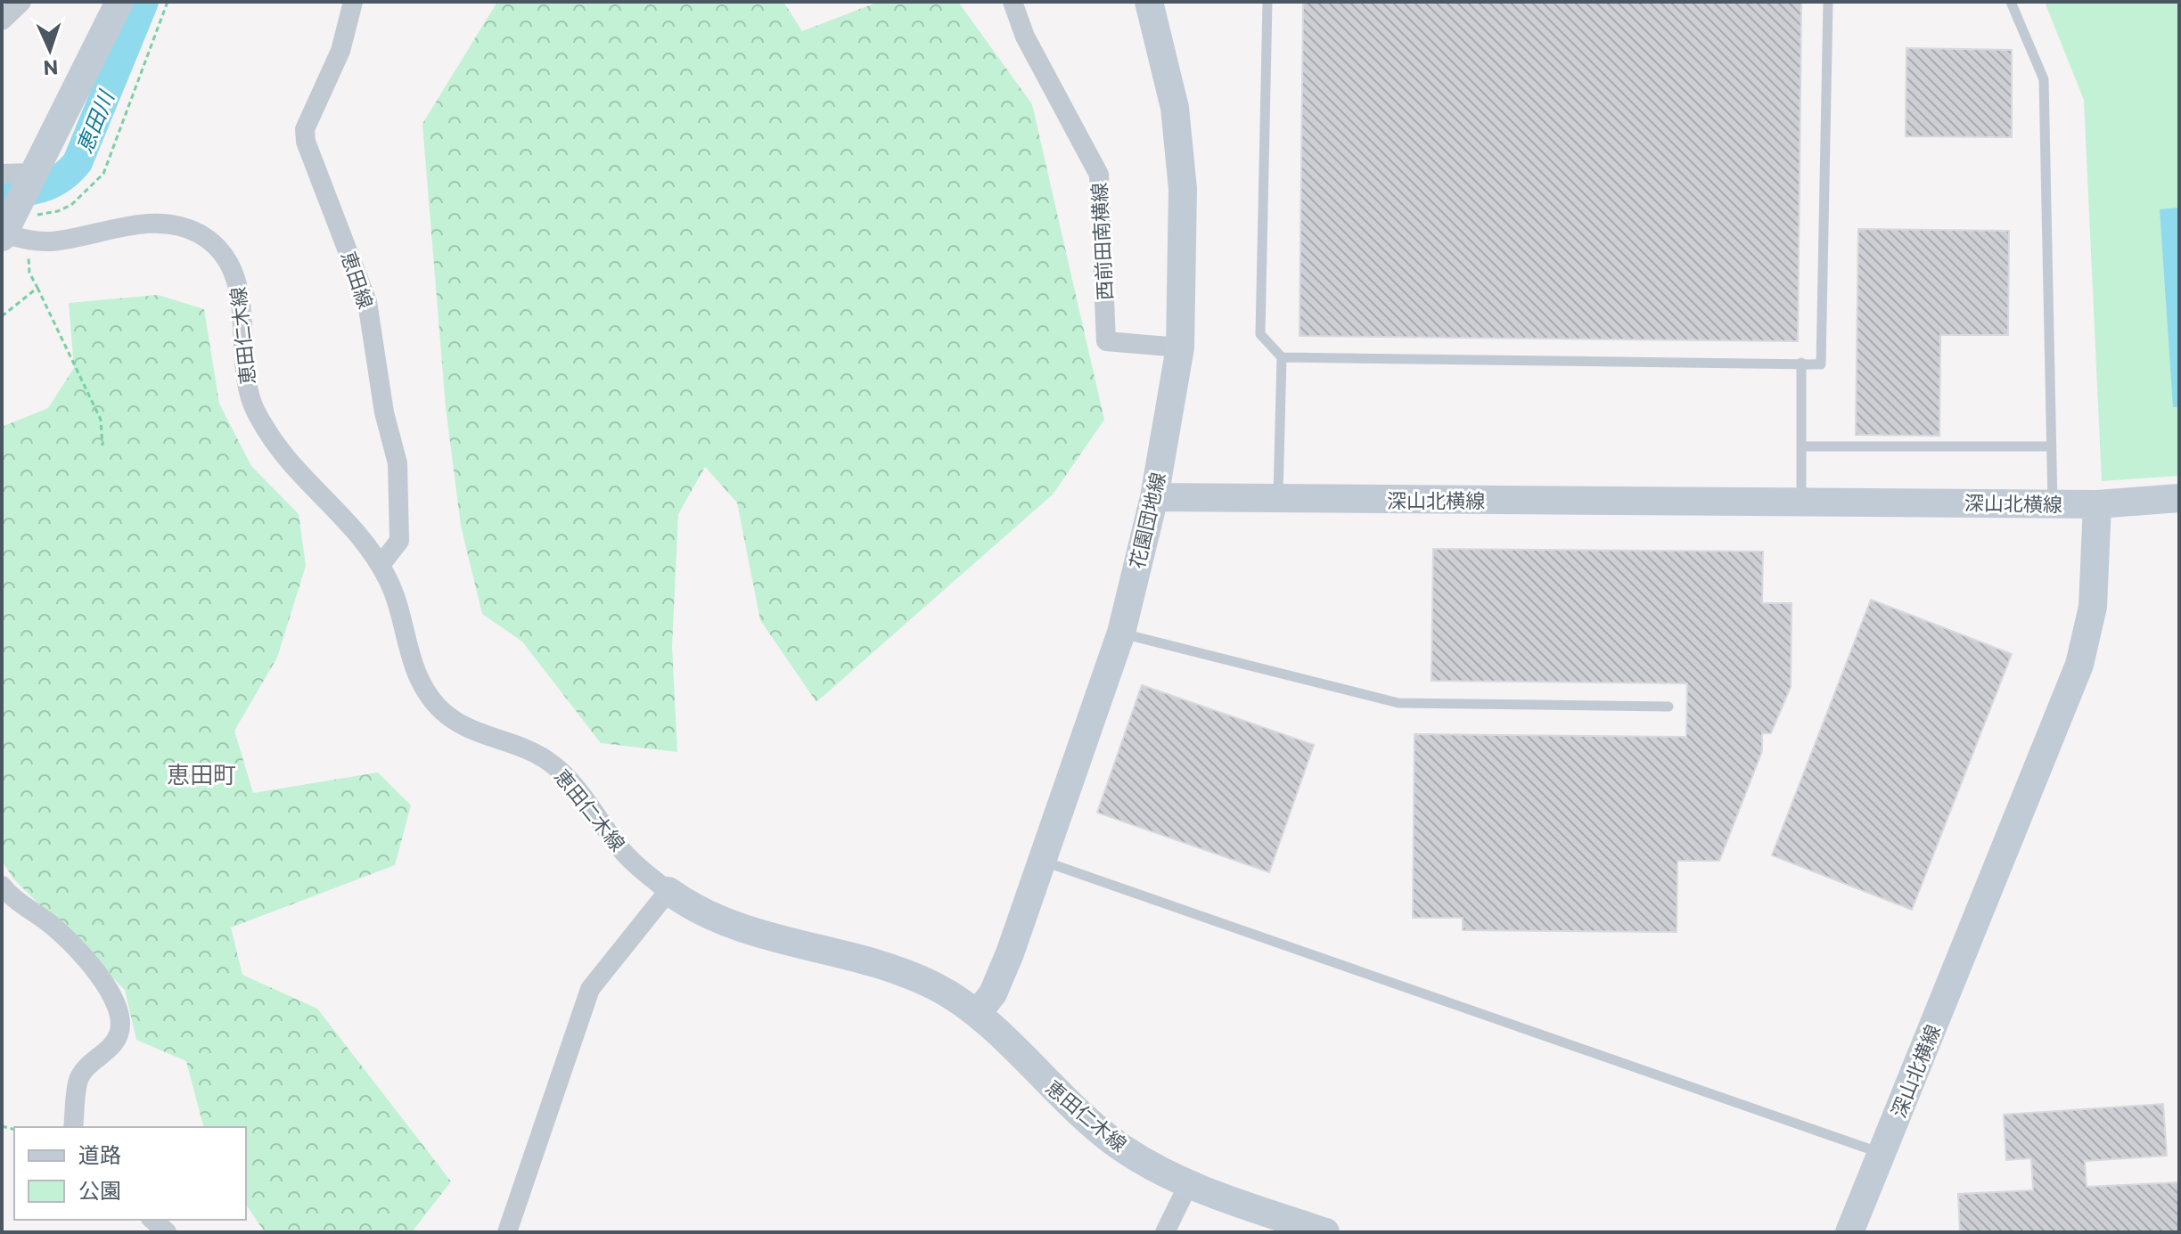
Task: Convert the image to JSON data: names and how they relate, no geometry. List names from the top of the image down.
{
  "streets": {
    "street": [
      "西前田南横線",
      "恵田線",
      "恵田仁木線",
      "深山北横線",
      "花園団地線"
    ]
  },
  "crossings": [
    ["西前田南横線", "花園団地線"],
    ["恵田線", "恵田仁木線"],
    ["恵田仁木線", "花園団地線"],
    ["深山北横線", "花園団地線"]
  ],
  "districts": ["恵田町"],
  "water": ["恵田川"],
  "legend": ["道路", "公園"],
  "north": "bottom"
}
